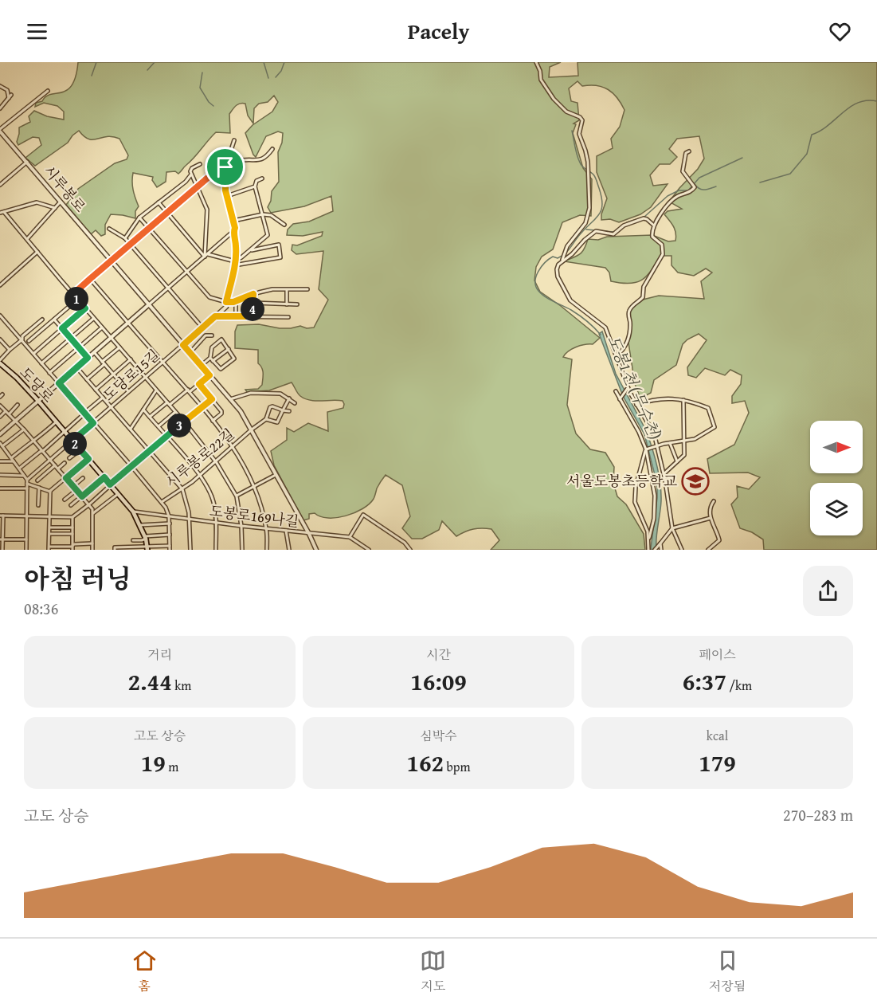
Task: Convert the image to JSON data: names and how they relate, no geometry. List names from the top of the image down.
{
  "streets": {
    "main road": ["도당로"],
    "street": [
      "시루봉로",
      "도당로15길",
      "시루봉로22길",
      "도봉로169나길"
    ]
  },
  "crossings": [
    ["시루봉로", "도당로15길"],
    ["시루봉로", "시루봉로22길"],
    ["시루봉로", "도봉로169나길"],
    ["도당로15길", "도당로"],
    ["도당로", "도봉로169나길"]
  ],
  "water": ["도봉1천 (무수천)"],
  "places": {
    "school or university": ["서울도봉초등학교"]
  },
  "north": "right",
  "page": {
    "header": "Pacely",
    "pins": [
      "1",
      "4",
      "3",
      "2"
    ],
    "heading": ["아침 러닝", "08:36"],
    "stats": [
      ["거리", "2.44 km"],
      ["시간", "16:09"],
      ["페이스", "6:37 /km"],
      ["고도 상승", "19 m"],
      ["심박수", "162 bpm"],
      ["kcal", "179"]
    ],
    "chart": ["고도 상승", "270–283 m"],
    "tabs": ["홈", "지도", "저장됨"]
  }
}
